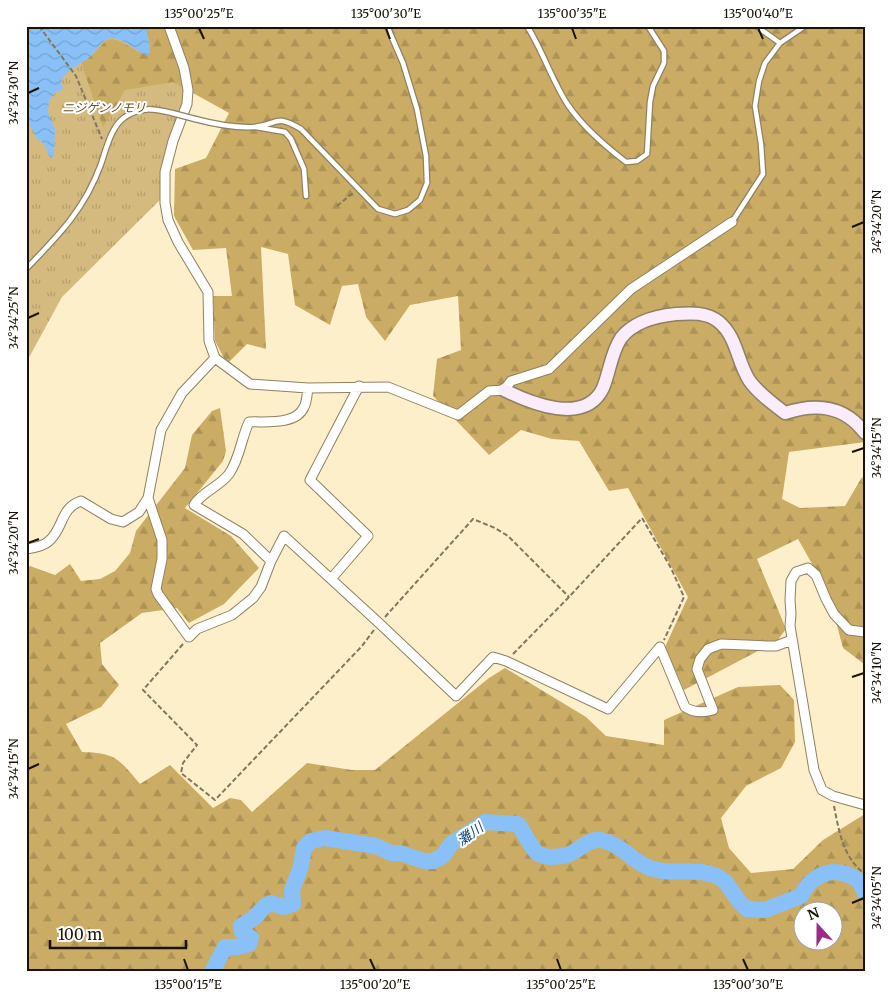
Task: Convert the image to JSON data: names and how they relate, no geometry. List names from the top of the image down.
{
  "water": ["灘川"],
  "parks": ["ニジゲンノモリ"],
  "scale_bar": "100 m",
  "north": "top",
  "coordinates": [
    "135°00'25\"E",
    "135°00'30\"E",
    "135°00'35\"E",
    "135°00'40\"E",
    "34°34'30\"N",
    "34°34'20\"N",
    "34°34'25\"N",
    "34°34'15\"N",
    "34°34'10\"N",
    "34°34'05\"N",
    "135°00'15\"E",
    "135°00'20\"E"
  ]
}
